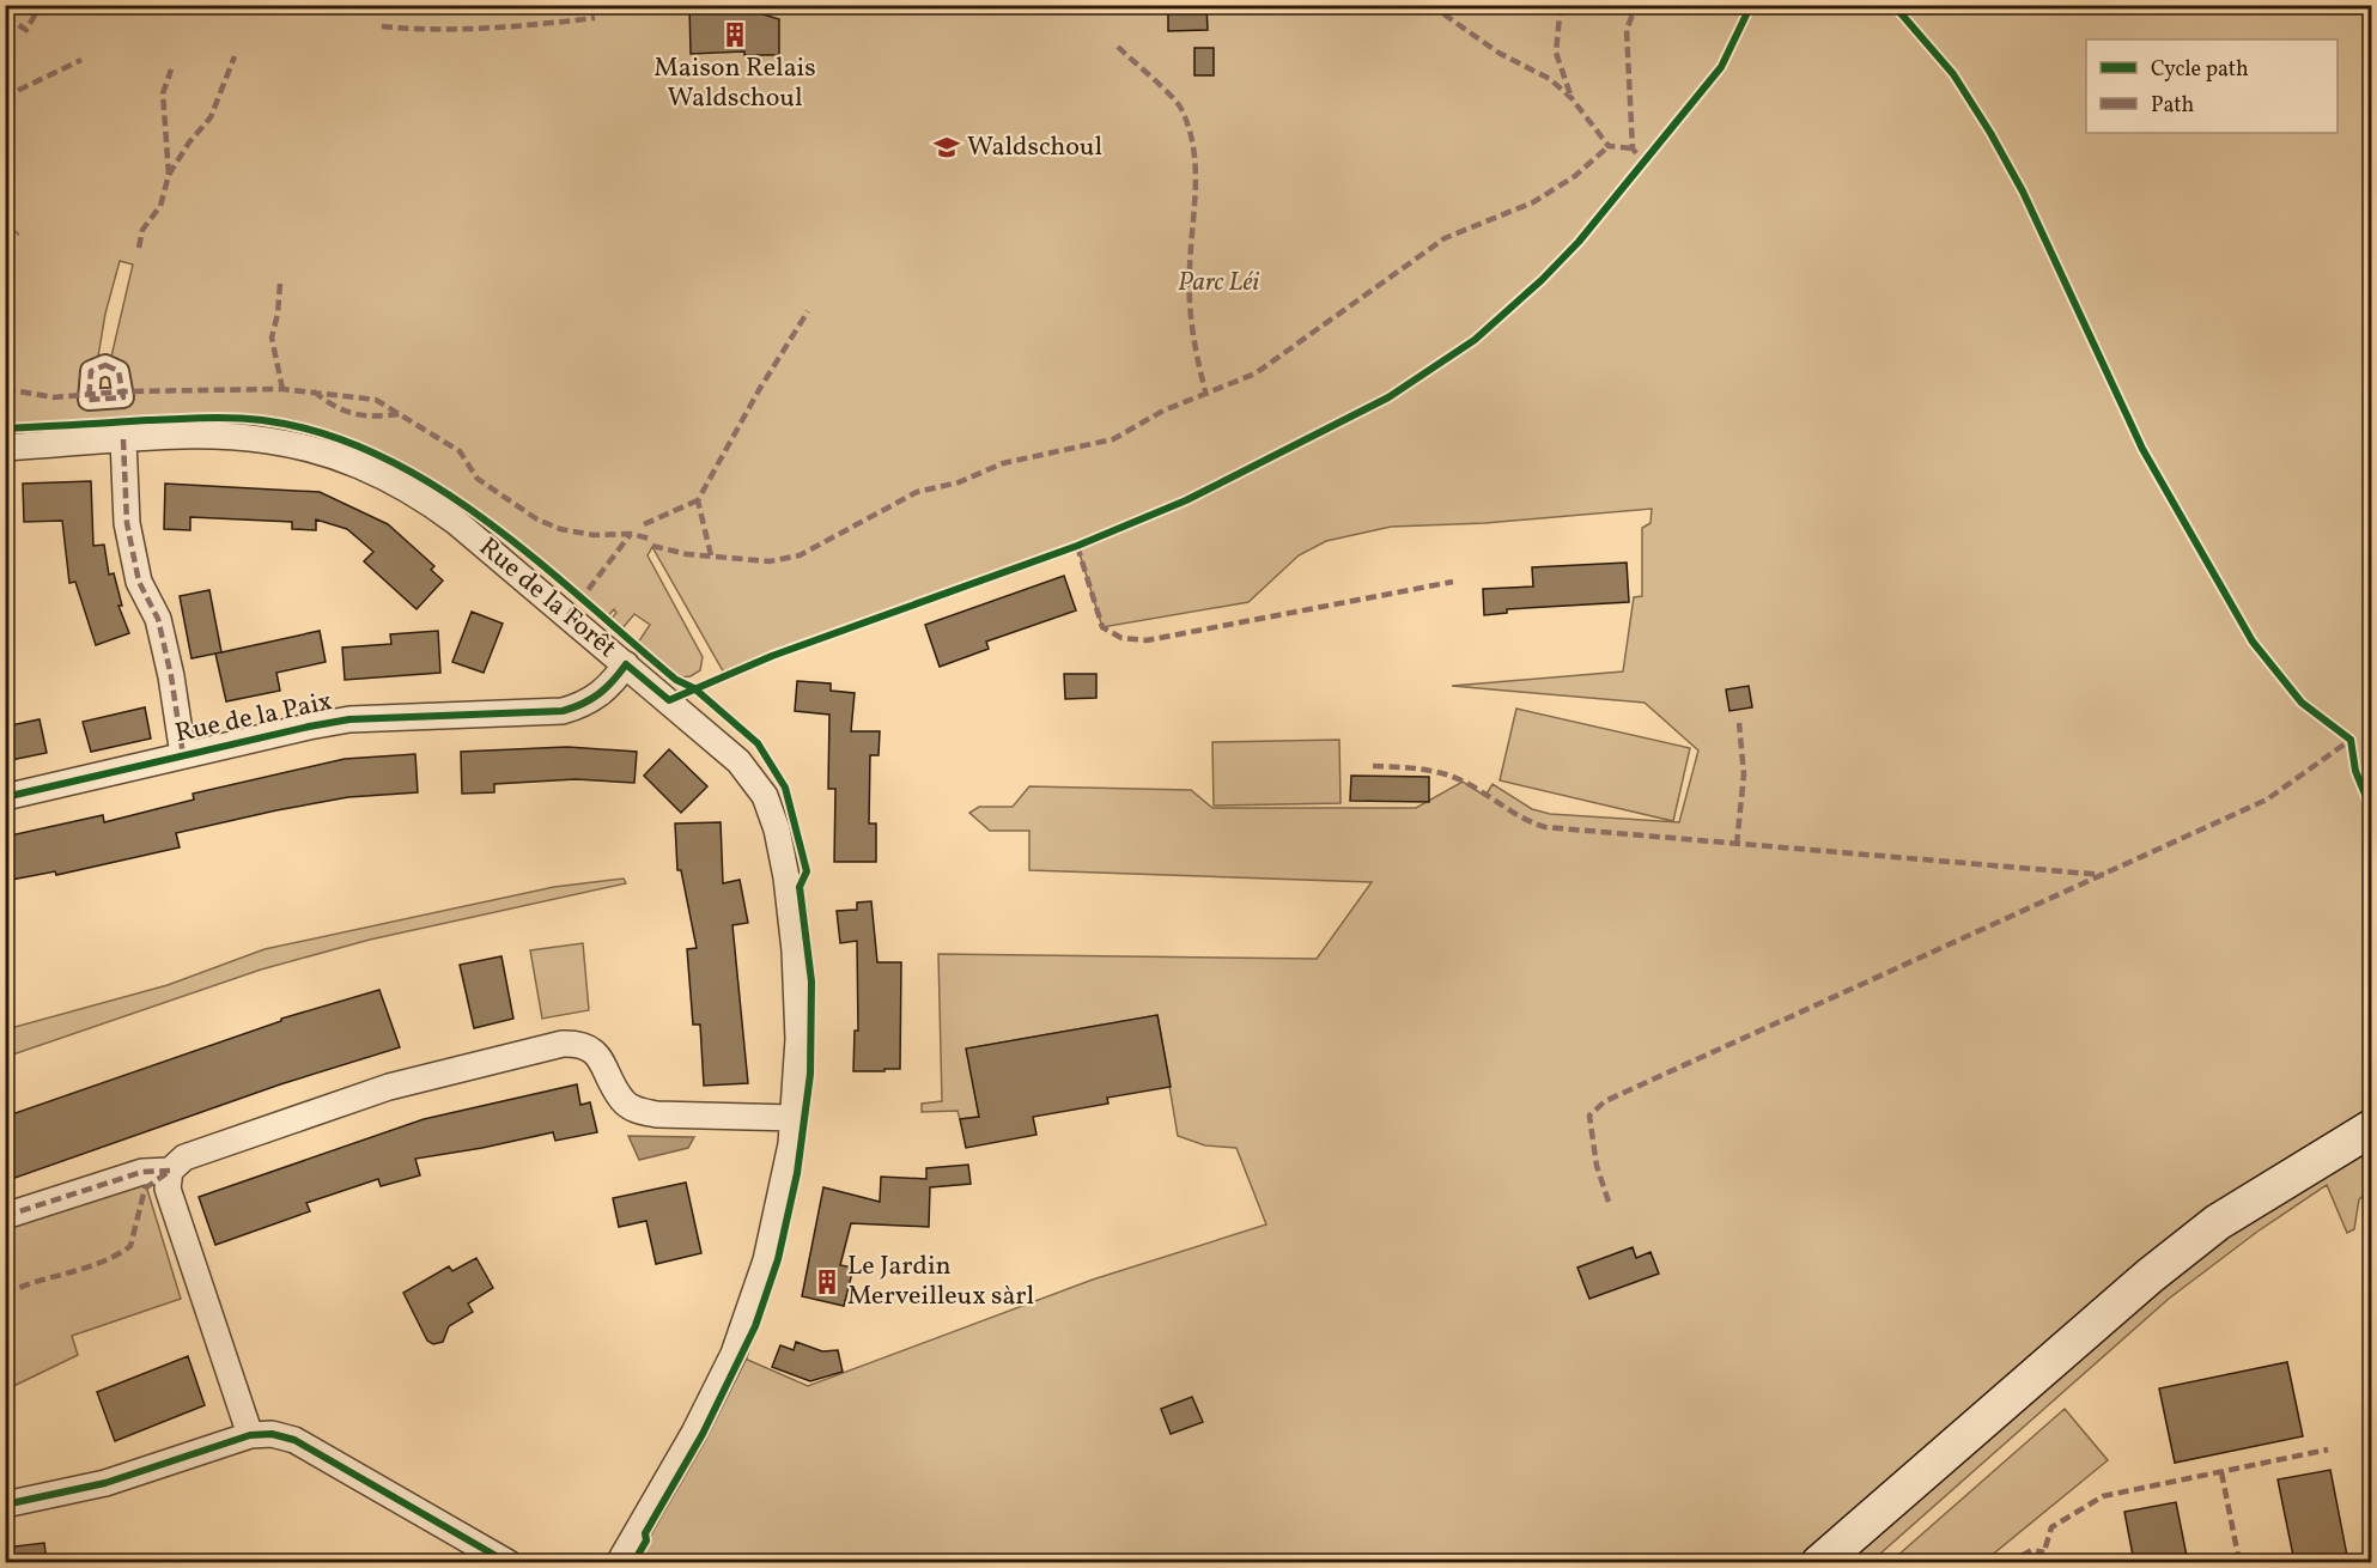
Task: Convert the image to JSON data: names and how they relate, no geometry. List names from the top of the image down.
{
  "streets": {
    "street": ["Rue de la Forêt", "Rue de la Paix"]
  },
  "crossings": [
    ["Rue de la Forêt", "Rue de la Paix"]
  ],
  "parks": ["Parc Léi"],
  "places": {
    "building": ["Maison Relais Waldschoul", "Le Jardin Merveilleux sàrl"],
    "school or university": ["Waldschoul"]
  },
  "legend": ["Cycle path", "Path"]
}
